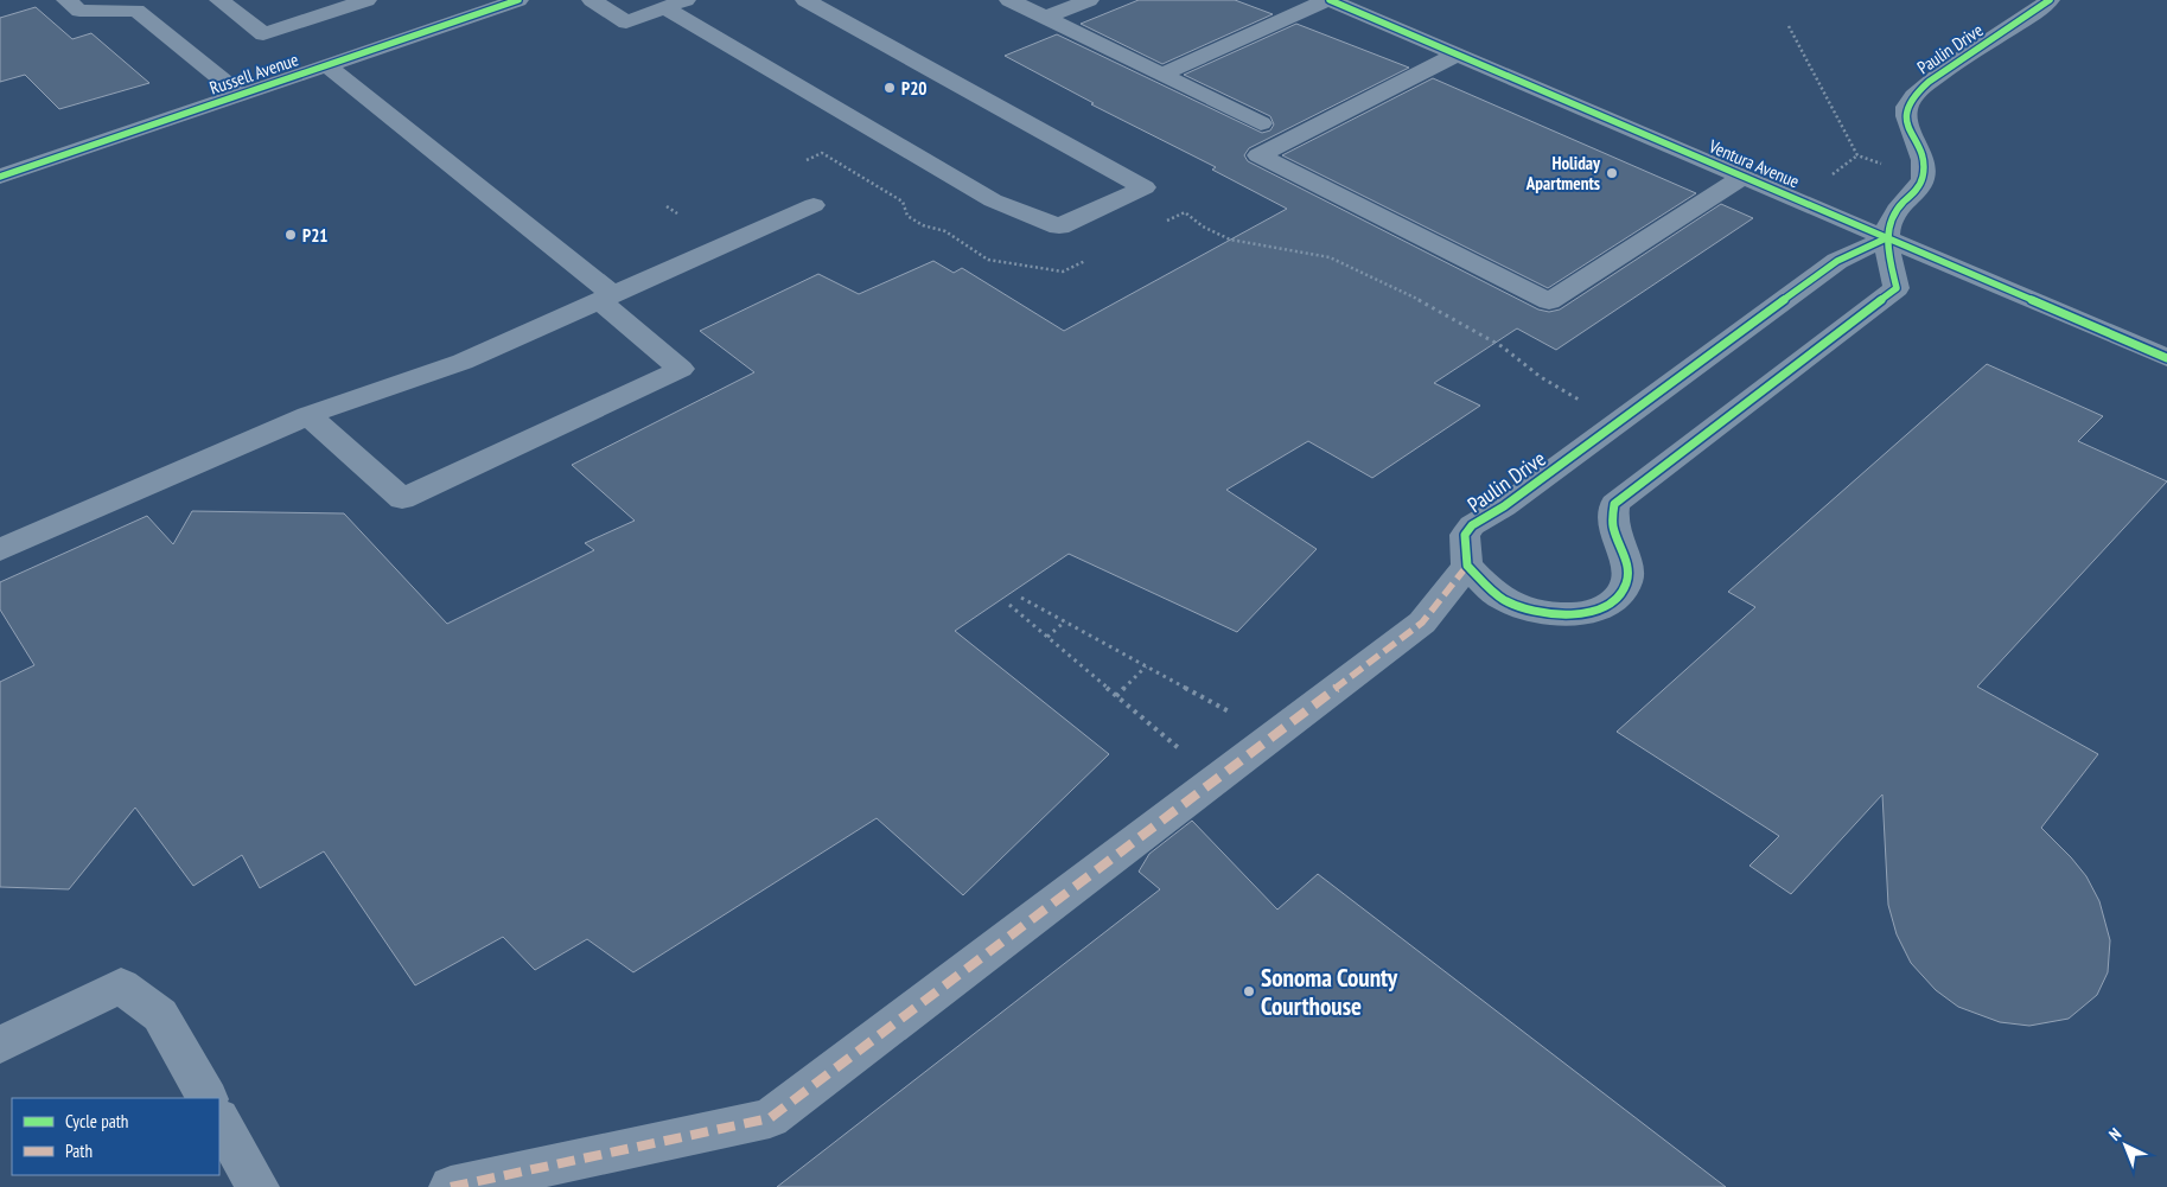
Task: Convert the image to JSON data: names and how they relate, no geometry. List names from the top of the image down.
{
  "streets": {
    "street": ["Paulin Drive", "Russell Avenue", "Ventura Avenue"]
  },
  "crossings": [
    ["Paulin Drive", "Ventura Avenue"]
  ],
  "places": [
    "P20",
    "Holiday Apartments",
    "P21",
    "Sonoma County Courthouse"
  ],
  "legend": ["Cycle path", "Path"],
  "north": "top left"
}
